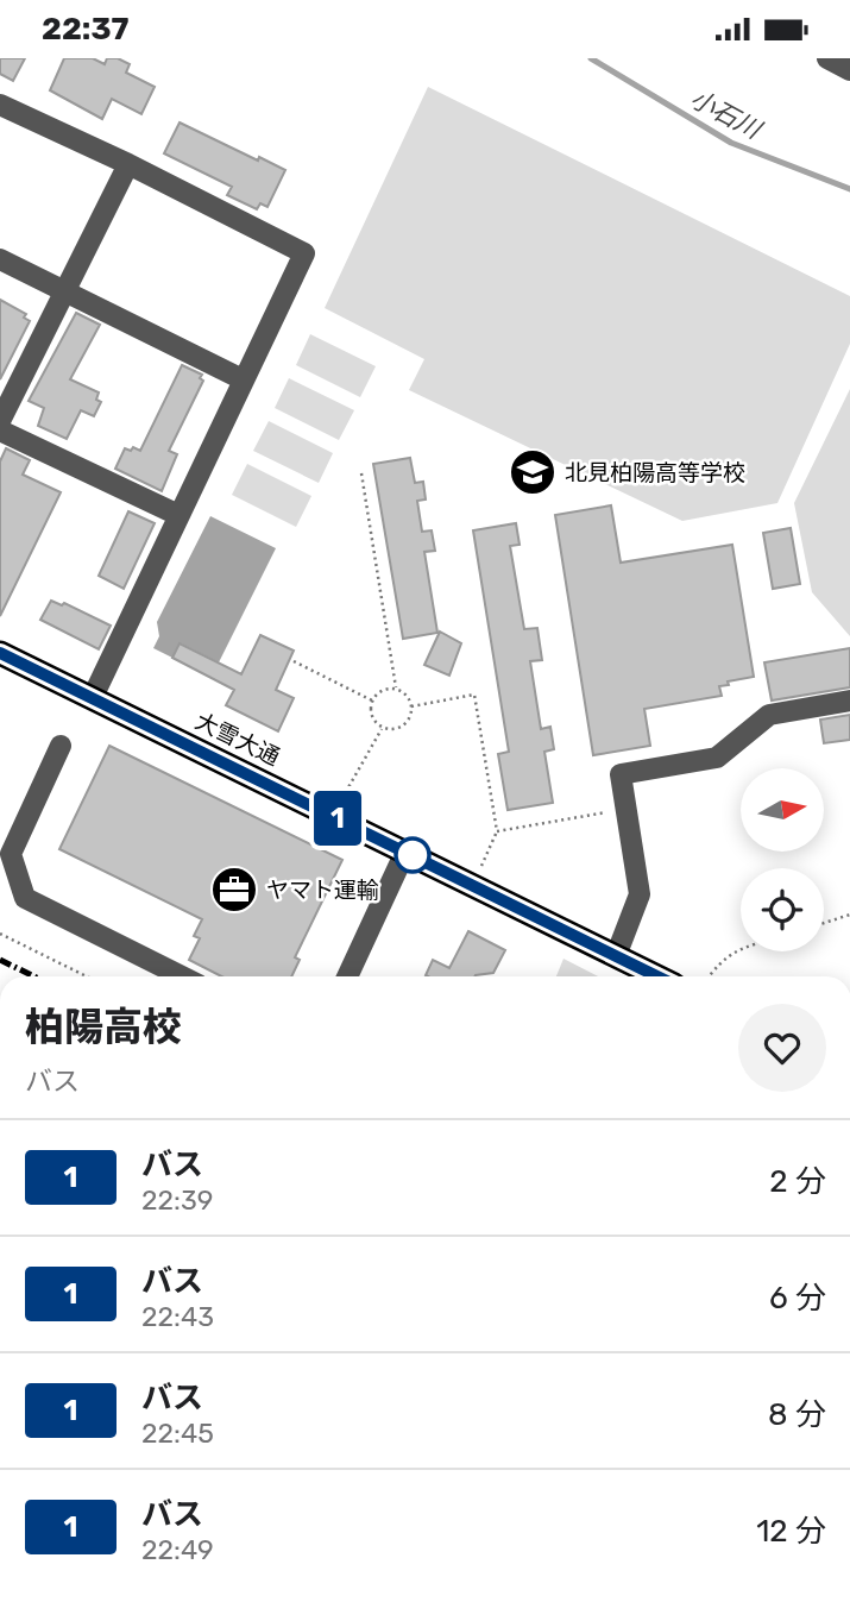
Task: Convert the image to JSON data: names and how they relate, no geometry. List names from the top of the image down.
{
  "streets": {
    "highway": ["大雪大通"]
  },
  "water": ["小石川"],
  "places": {
    "school or university": ["北見柏陽高等学校"],
    "office": ["ヤマト運輸"]
  },
  "lines": ["bus line 1"],
  "north": "right",
  "page": {
    "status": "22:37",
    "on_map": "1",
    "heading": ["柏陽高校", "バス"],
    "list": [
      {
        "mark": "1",
        "name": "バス",
        "note": "22:39",
        "value": "2 分"
      },
      {
        "mark": "1",
        "name": "バス",
        "note": "22:43",
        "value": "6 分"
      },
      {
        "mark": "1",
        "name": "バス",
        "note": "22:45",
        "value": "8 分"
      },
      {
        "mark": "1",
        "name": "バス",
        "note": "22:49",
        "value": "12 分"
      }
    ]
  }
}
